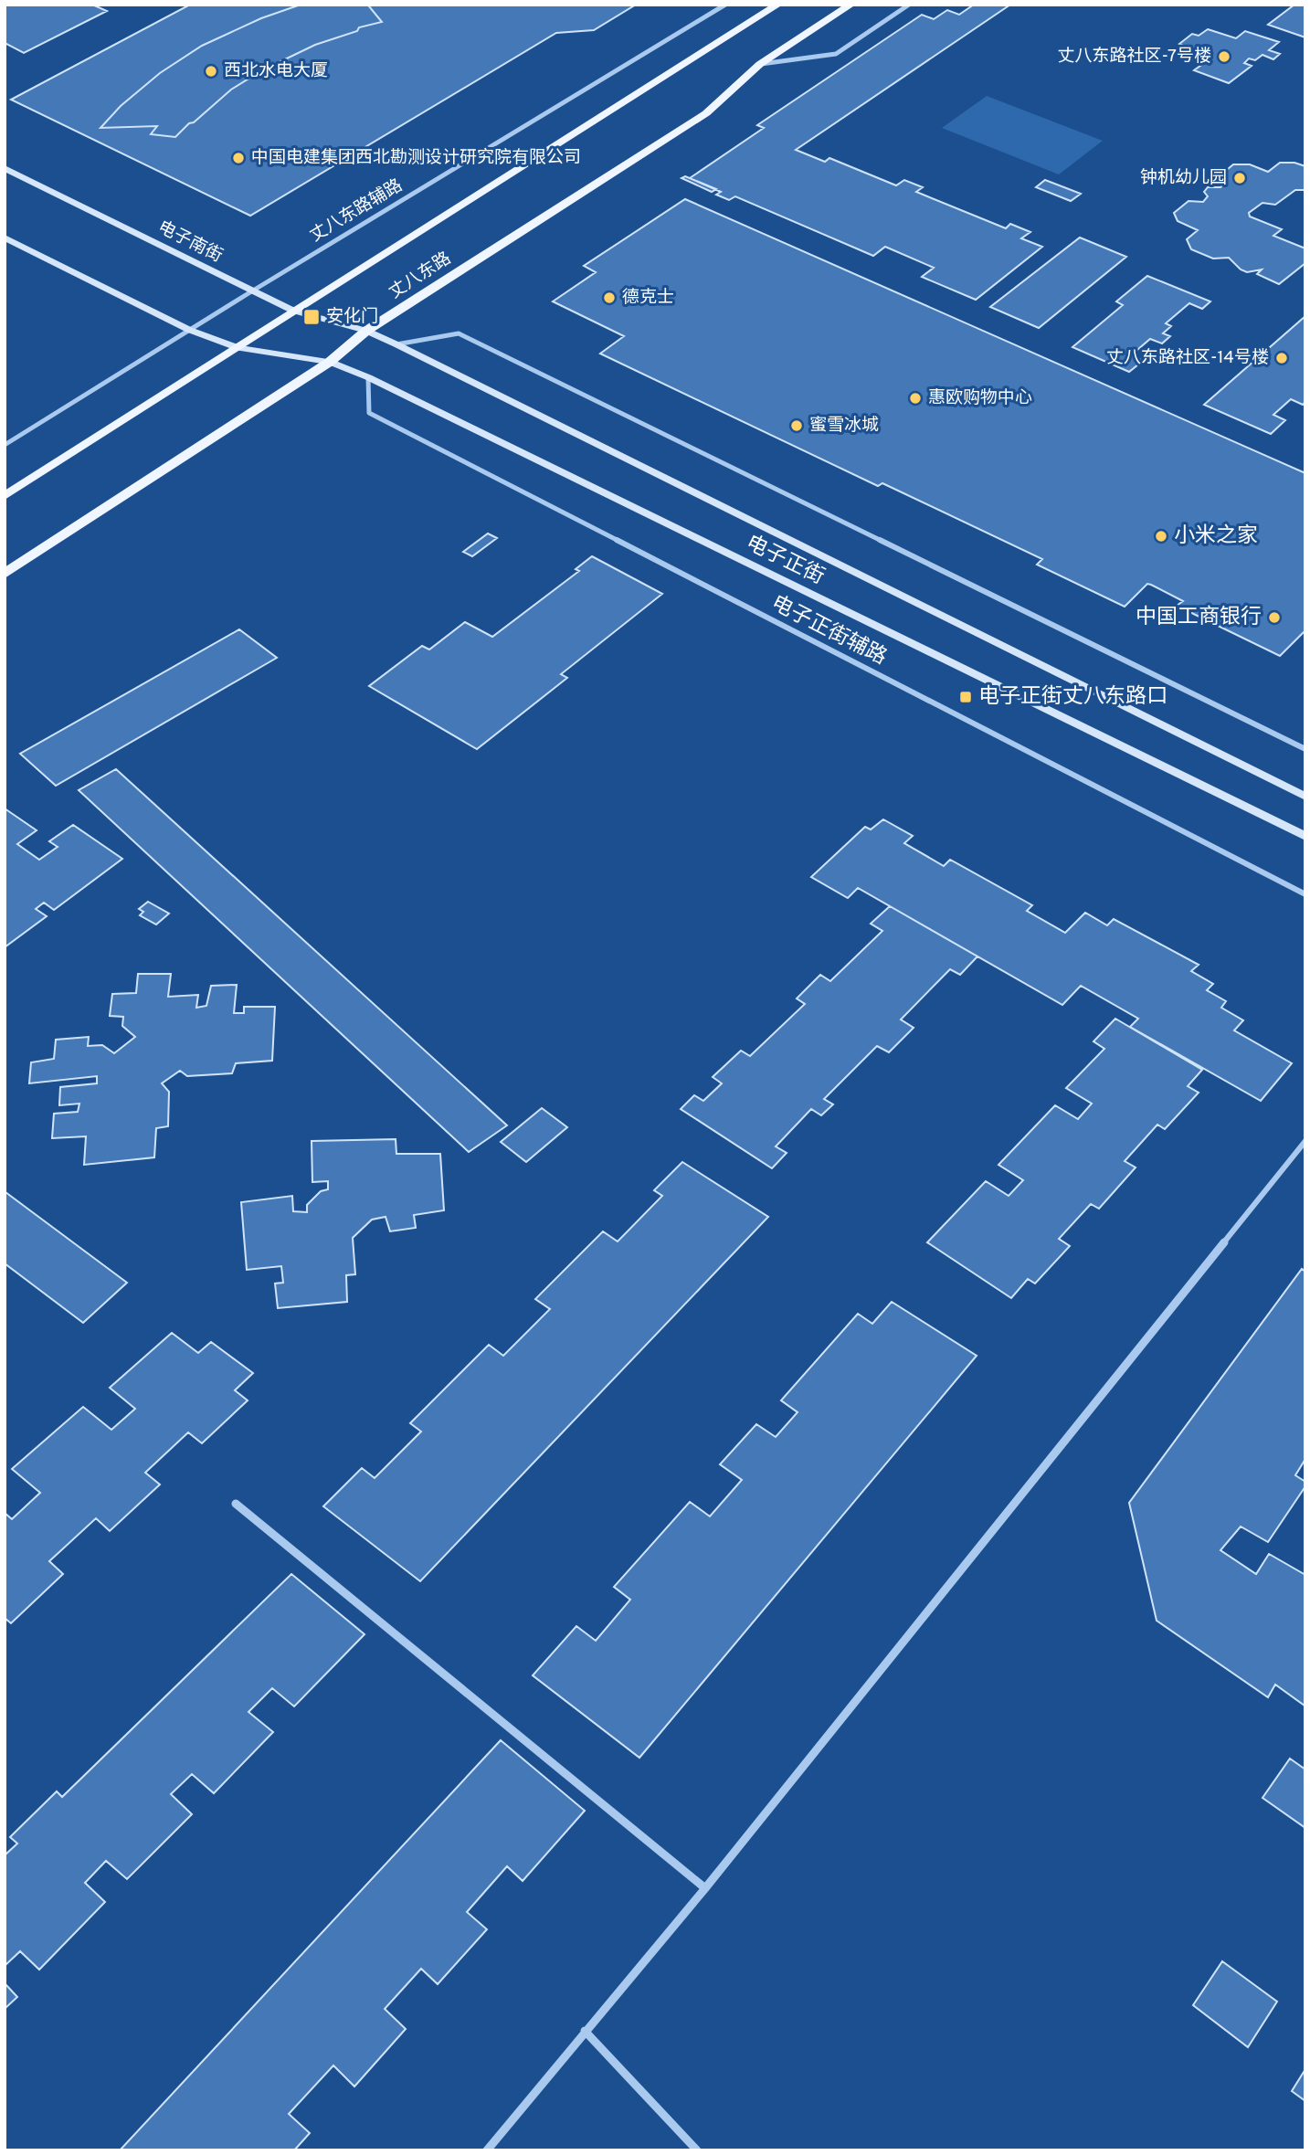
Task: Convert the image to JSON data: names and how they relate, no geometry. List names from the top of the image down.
{
  "streets": {
    "main road": ["电子南街", "丈八东路", "电子正街"],
    "street": ["丈八东路辅路", "电子正街辅路"]
  },
  "crossings": [
    ["丈八东路辅路", "电子南街"],
    ["电子南街", "丈八东路"],
    ["电子南街", "电子正街"],
    ["丈八东路", "电子正街"],
    ["电子正街", "电子正街辅路"]
  ],
  "places": {
    "other": [
      "丈八东路社区-7号楼",
      "西北水电大厦",
      "中国电建集团西北勘测设计研究院有限公司",
      "钟机幼儿园",
      "德克士",
      "丈八东路社区-14号楼",
      "惠欧购物中心",
      "蜜雪冰城",
      "小米之家",
      "中国工商银行"
    ],
    "transit": ["安化门", "电子正街丈八东路口"]
  }
}
